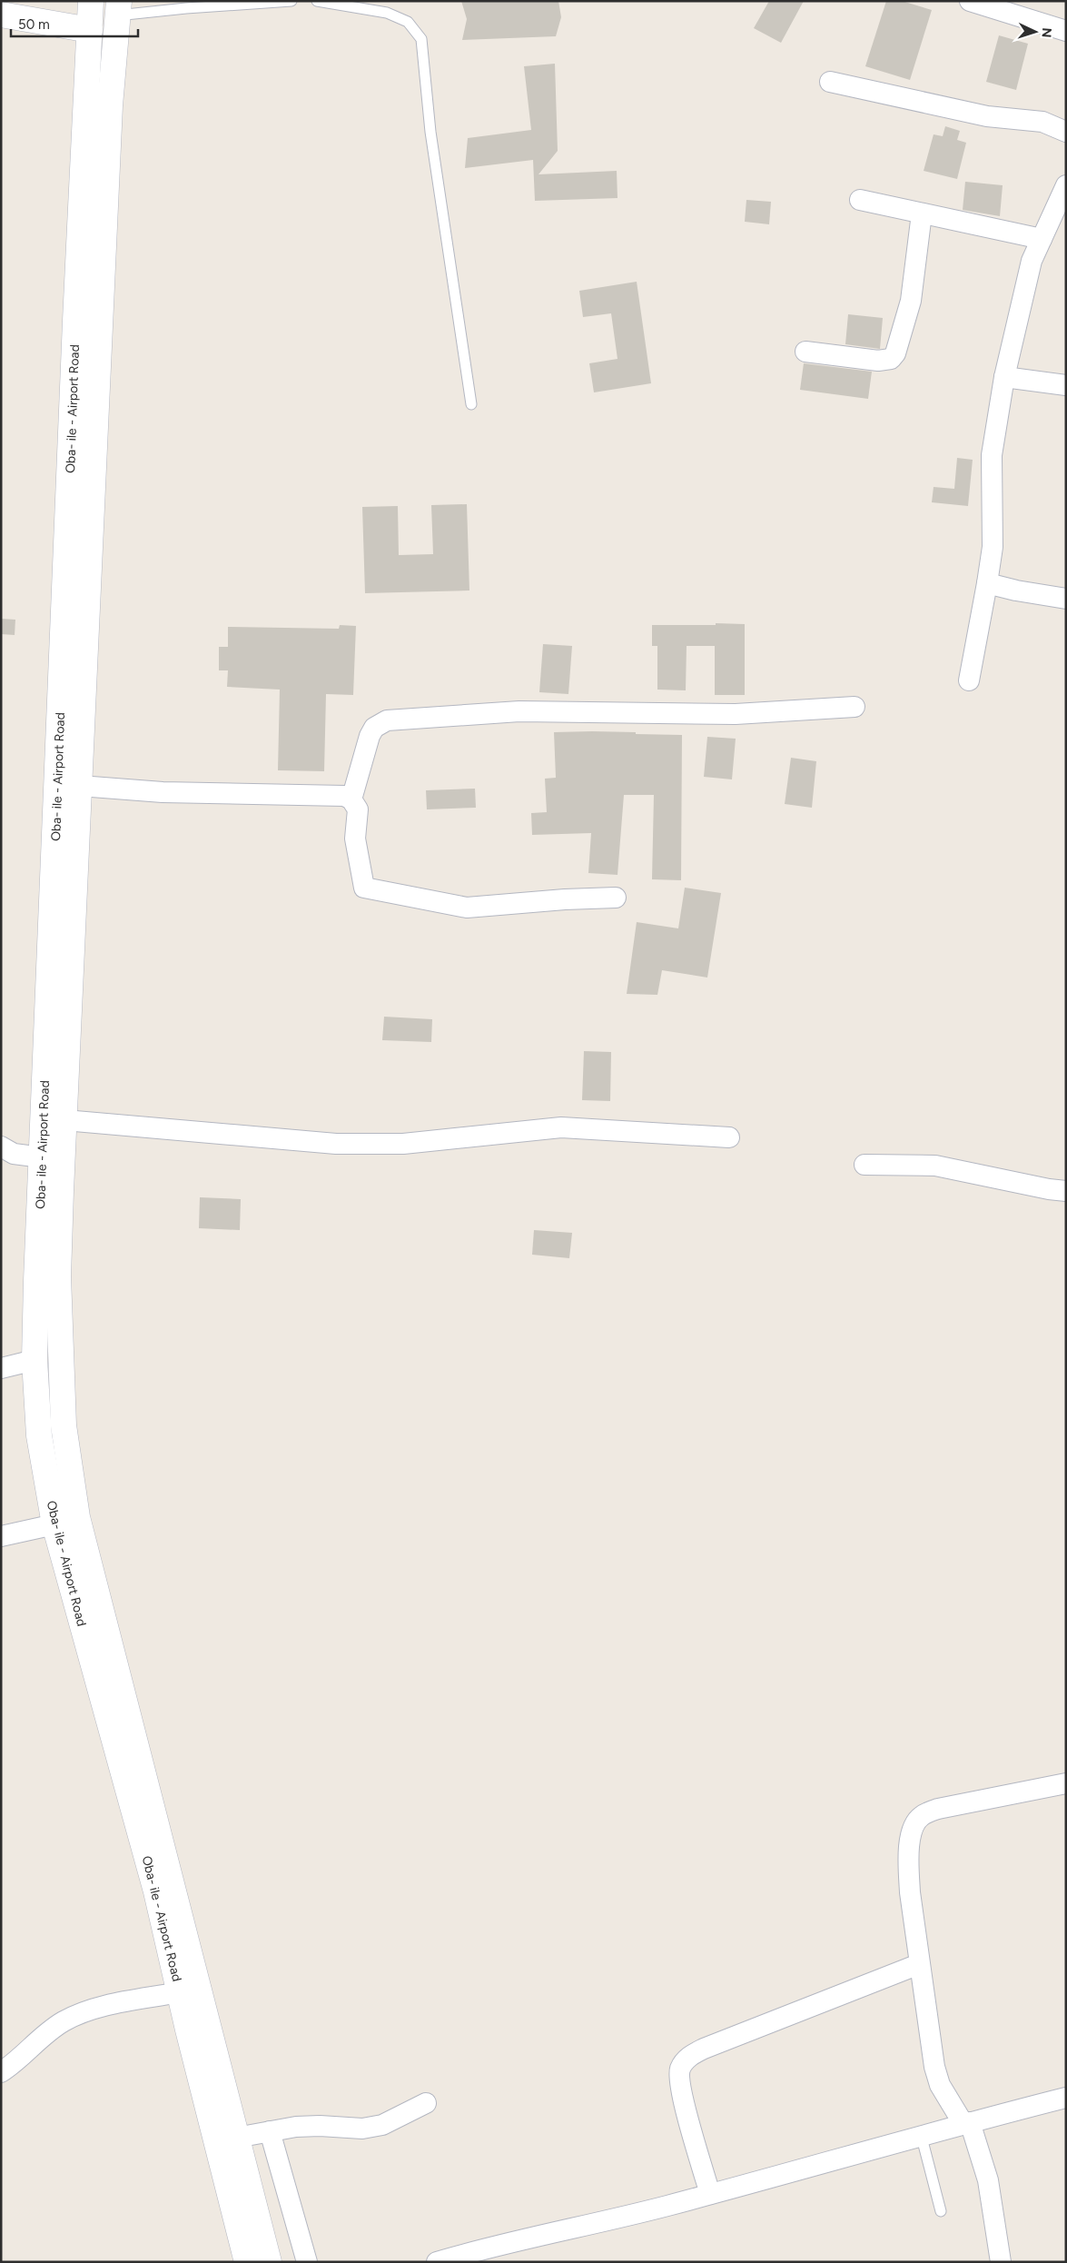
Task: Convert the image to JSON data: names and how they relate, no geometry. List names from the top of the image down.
{
  "streets": {
    "main road": ["Oba- ile - Airport Road"]
  },
  "scale_bar": "50 m",
  "north": "right"
}
